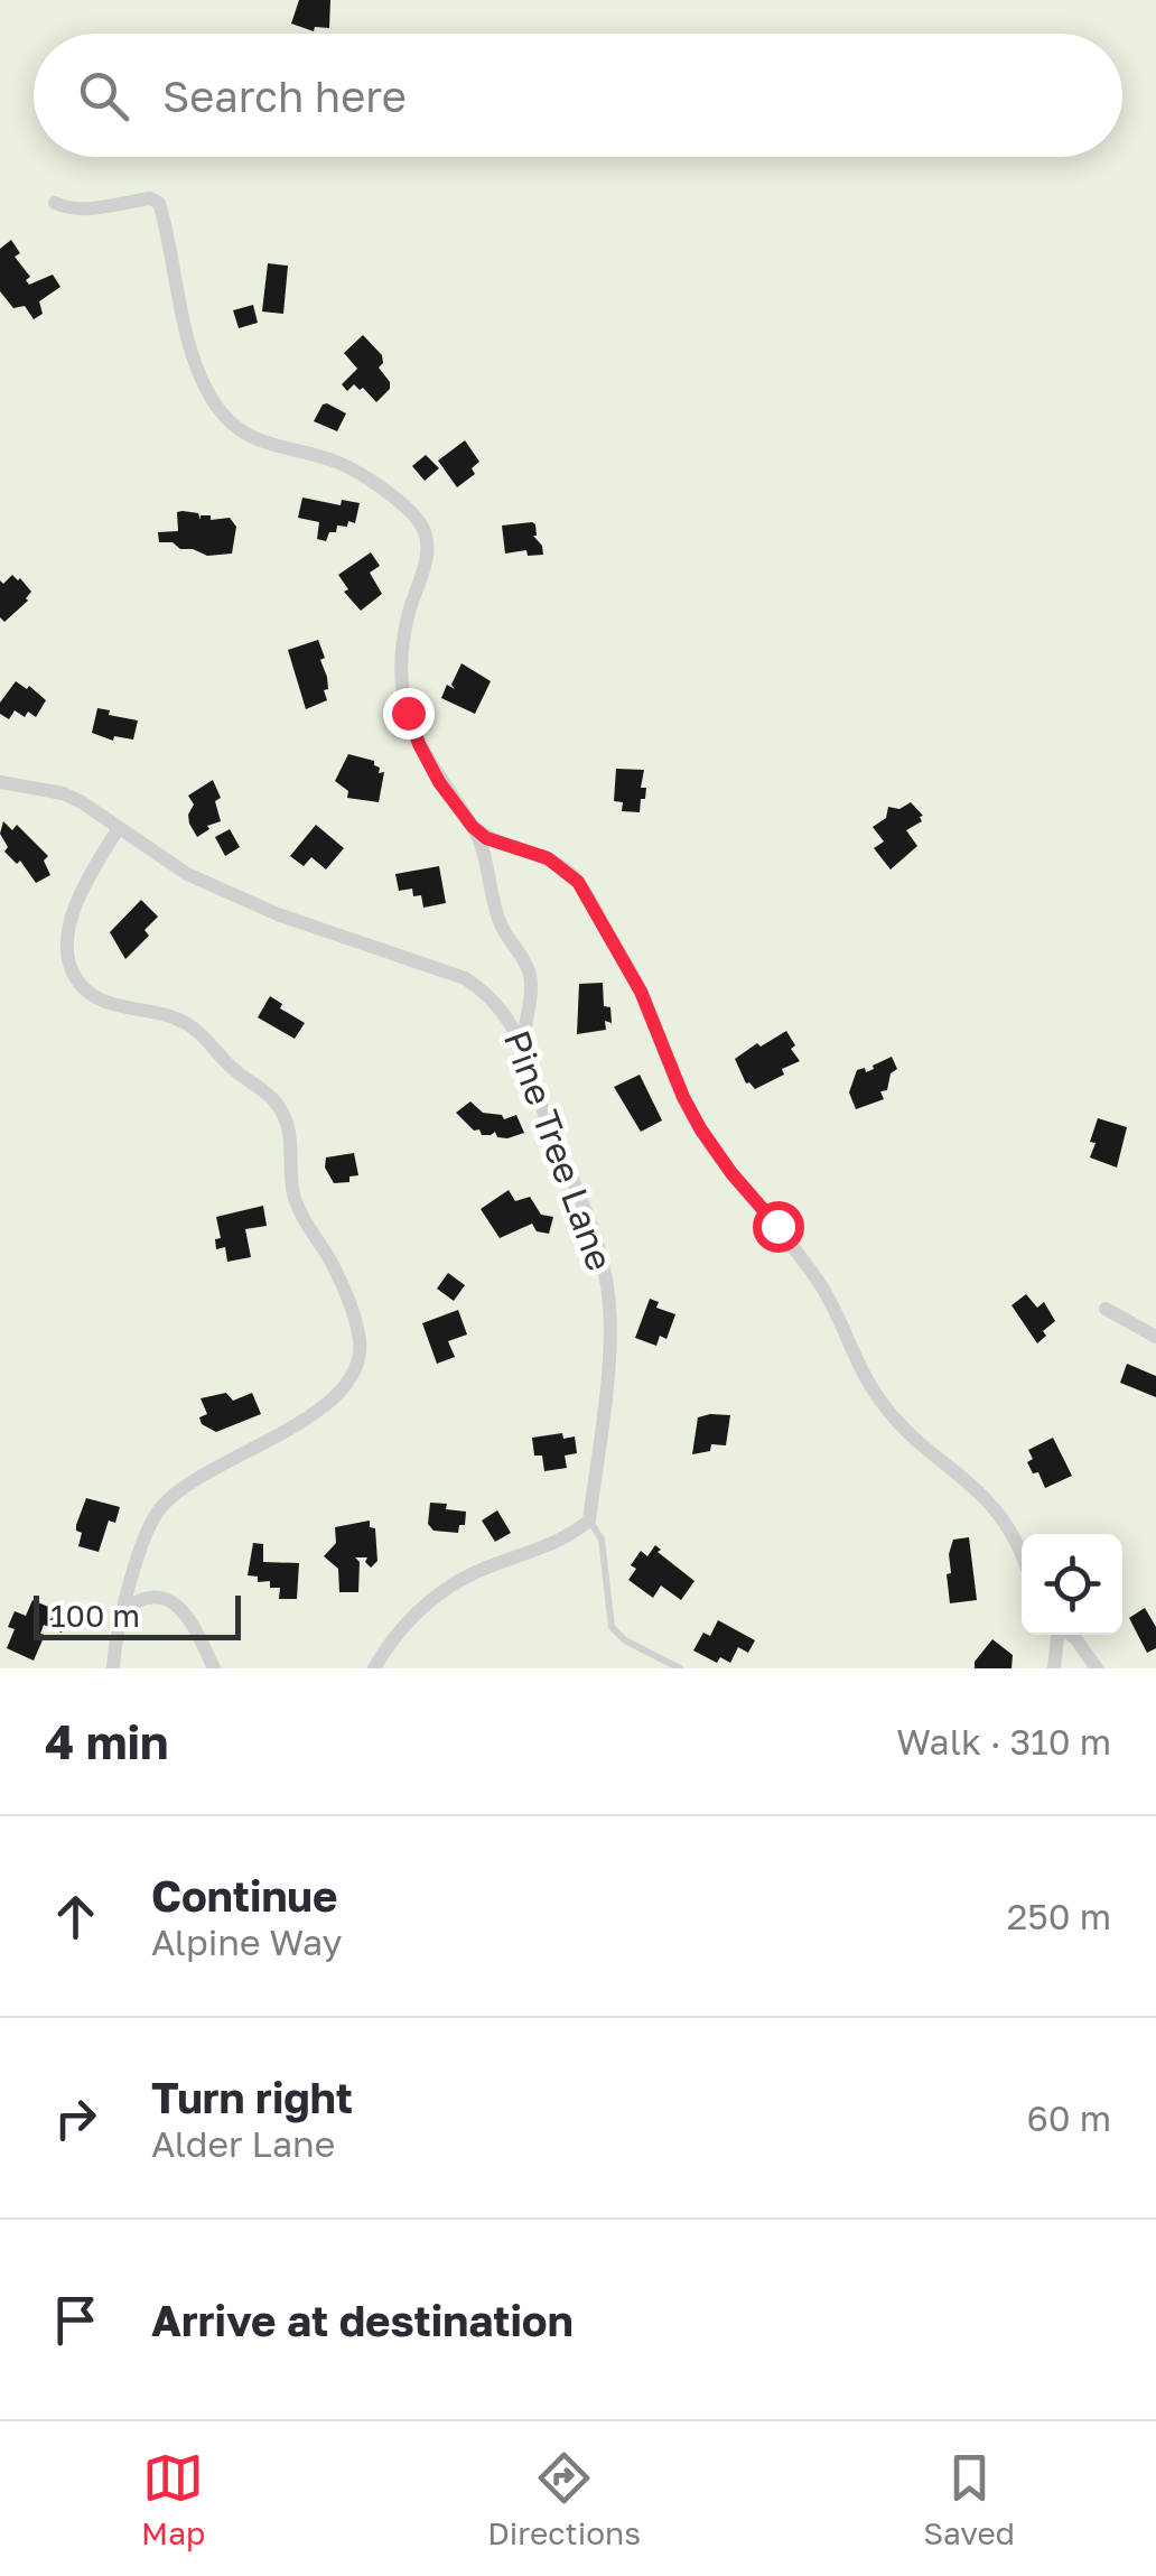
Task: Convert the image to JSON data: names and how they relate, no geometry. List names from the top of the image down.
{
  "streets": {
    "street": ["Pine Tree Lane"]
  },
  "scale_bar": "100 m",
  "page": {
    "search": "Search here",
    "scale": "100 m",
    "heading": ["4 min", "Walk · 310 m"],
    "list": [
      ["Continue", "Alpine Way", "250 m"],
      ["Turn right", "Alder Lane", "60 m"],
      "Arrive at destination"
    ],
    "nav": ["Map", "Directions", "Saved"]
  }
}
